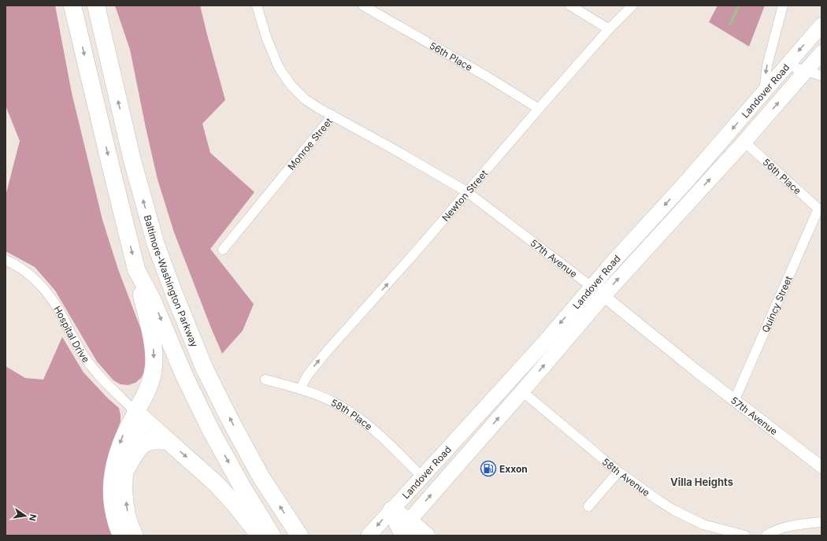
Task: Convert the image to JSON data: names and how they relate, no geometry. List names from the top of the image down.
{
  "streets": {
    "highway": ["Baltimore-Washington Parkway"],
    "main road": ["Landover Road"],
    "street": [
      "56th Place",
      "Monroe Street",
      "Newton Street",
      "57th Avenue",
      "Quincy Street",
      "Hospital Drive",
      "58th Place",
      "58th Avenue"
    ]
  },
  "crossings": [
    ["56th Place", "Landover Road"],
    ["56th Place", "Newton Street"],
    ["56th Place", "Quincy Street"],
    ["Landover Road", "57th Avenue"],
    ["Landover Road", "58th Place"],
    ["Landover Road", "58th Avenue"],
    ["Monroe Street", "57th Avenue"],
    ["Newton Street", "57th Avenue"],
    ["Newton Street", "58th Place"],
    ["57th Avenue", "Quincy Street"]
  ],
  "one_way": ["Newton Street"],
  "districts": ["Villa Heights"],
  "places": {
    "fuel station": ["Exxon"]
  },
  "north": "right"
}
